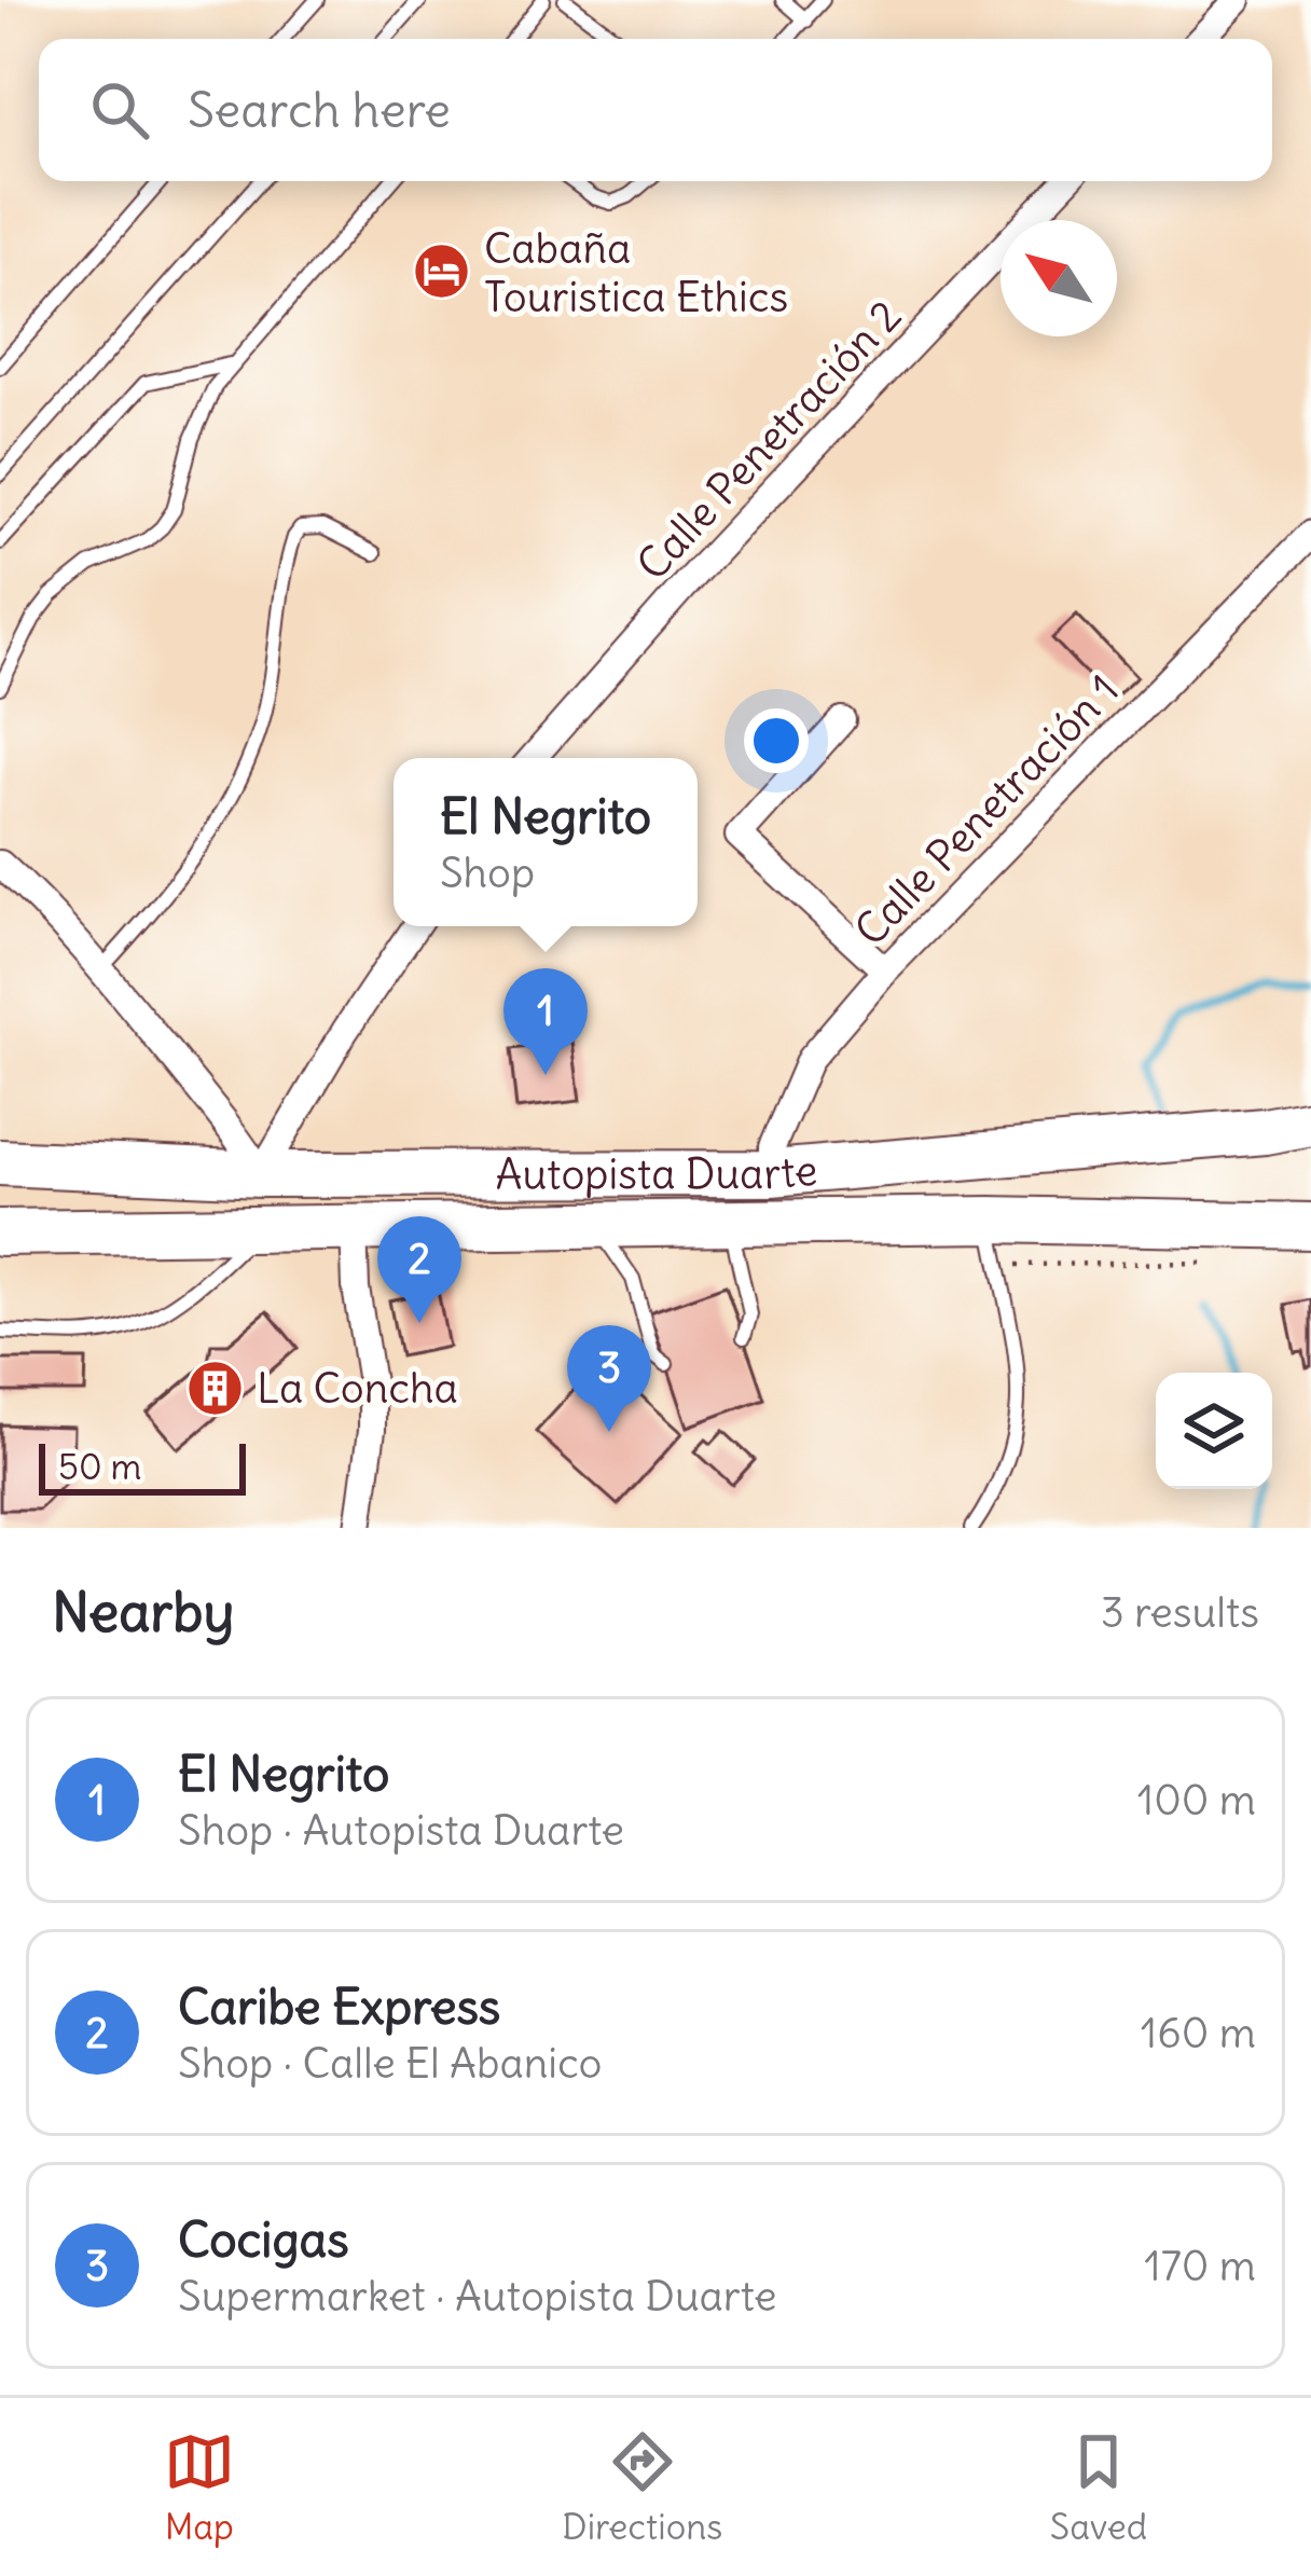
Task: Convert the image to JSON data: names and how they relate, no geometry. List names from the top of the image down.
{
  "streets": {
    "highway": ["Autopista Duarte"],
    "street": ["Calle Penetración 2", "Calle Penetración 1"]
  },
  "crossings": [
    ["Calle Penetración 1", "Autopista Duarte"]
  ],
  "places": {
    "hotel": ["Cabaña Touristica Ethics"],
    "building": ["La Concha"]
  },
  "scale_bar": "50 m",
  "north": "top left",
  "page": {
    "search": "Search here",
    "popup": ["El Negrito", "Shop"],
    "pins": ["1", "2", "3"],
    "scale": "50 m",
    "heading": ["Nearby", "3 results"],
    "list": [
      {
        "mark": "1",
        "name": "El Negrito",
        "note": "Shop · Autopista Duarte",
        "value": "100 m"
      },
      {
        "mark": "2",
        "name": "Caribe Express",
        "note": "Shop · Calle El Abanico",
        "value": "160 m"
      },
      {
        "mark": "3",
        "name": "Cocigas",
        "note": "Supermarket · Autopista Duarte",
        "value": "170 m"
      }
    ],
    "nav": ["Map", "Directions", "Saved"]
  }
}
